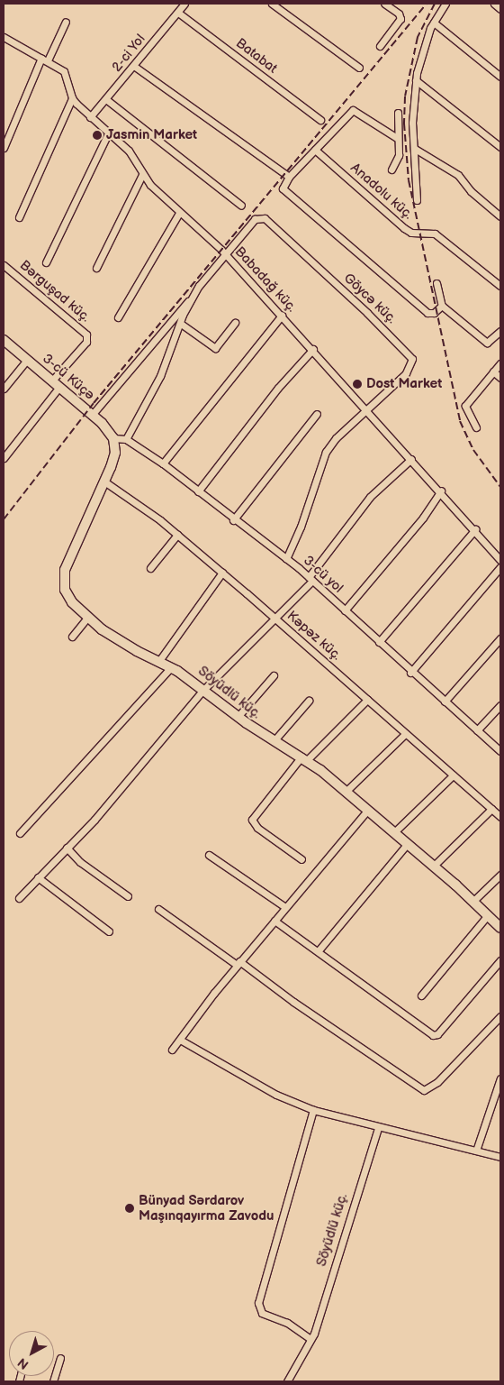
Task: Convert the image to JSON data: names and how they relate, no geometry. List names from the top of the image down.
{
  "streets": {
    "street": [
      "2-ci Yol",
      "Batabat",
      "Anadolu küç.",
      "Babadağ küç.",
      "Bərguşad küç.",
      "Göycə küç.",
      "3-cü Küçə",
      "3-cü yol",
      "Kəpəz küç.",
      "Söyüdlü küç."
    ]
  },
  "crossings": [
    ["2-ci Yol", "Batabat"],
    ["2-ci Yol", "Babadağ küç."],
    ["Babadağ küç.", "Göycə küç."],
    ["Bərguşad küç.", "3-cü Küçə"],
    ["Göycə küç.", "3-cü yol"],
    ["3-cü Küçə", "3-cü yol"],
    ["3-cü Küçə", "Söyüdlü küç."],
    ["3-cü yol", "Söyüdlü küç."],
    ["Kəpəz küç.", "Söyüdlü küç."]
  ],
  "places": ["Jasmin Market", "Dost Market", "Bünyad Sərdarov Maşınqayırma Zavodu"],
  "north": "bottom left"
}
